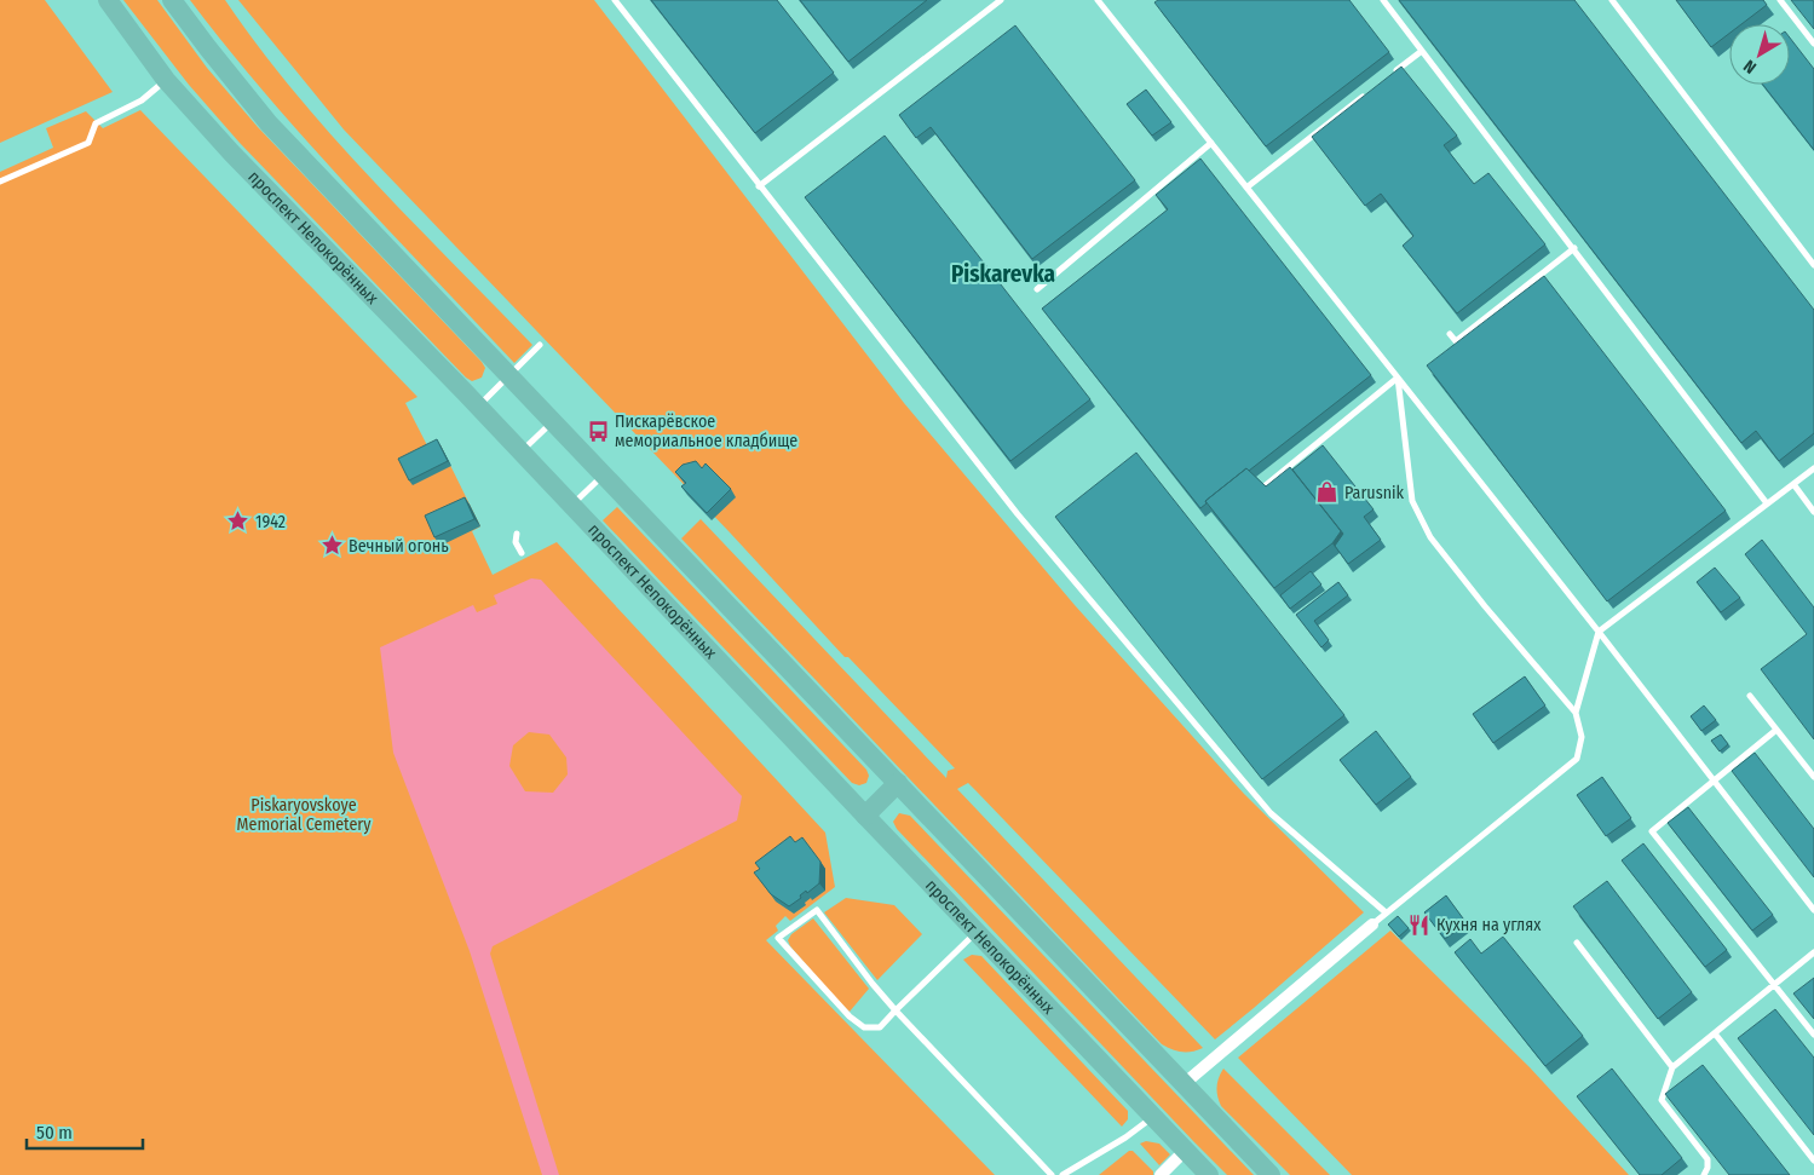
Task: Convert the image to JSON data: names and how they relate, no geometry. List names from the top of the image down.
{
  "streets": {
    "main road": ["проспект Непокорённых"]
  },
  "districts": ["Piskarevka"],
  "parks": ["Piskaryovskoye Memorial Cemetery"],
  "places": {
    "bus stop": ["Пискарёвское мемориальное кладбище"],
    "shop": ["Parusnik"],
    "place": ["1942", "Вечный огонь"],
    "restaurant": ["Кухня на углях"]
  },
  "scale_bar": "50 m",
  "north": "bottom left"
}
